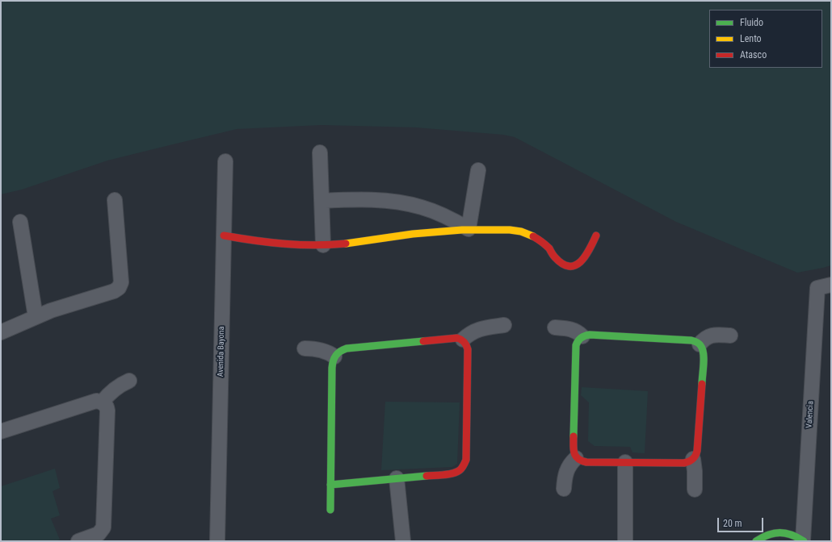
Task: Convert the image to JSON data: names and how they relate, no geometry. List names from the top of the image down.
{
  "streets": {
    "street": ["Avenida Bayona", "Valencia"]
  },
  "legend": ["Fluido", "Lento", "Atasco"],
  "scale_bar": "20 m"
}
